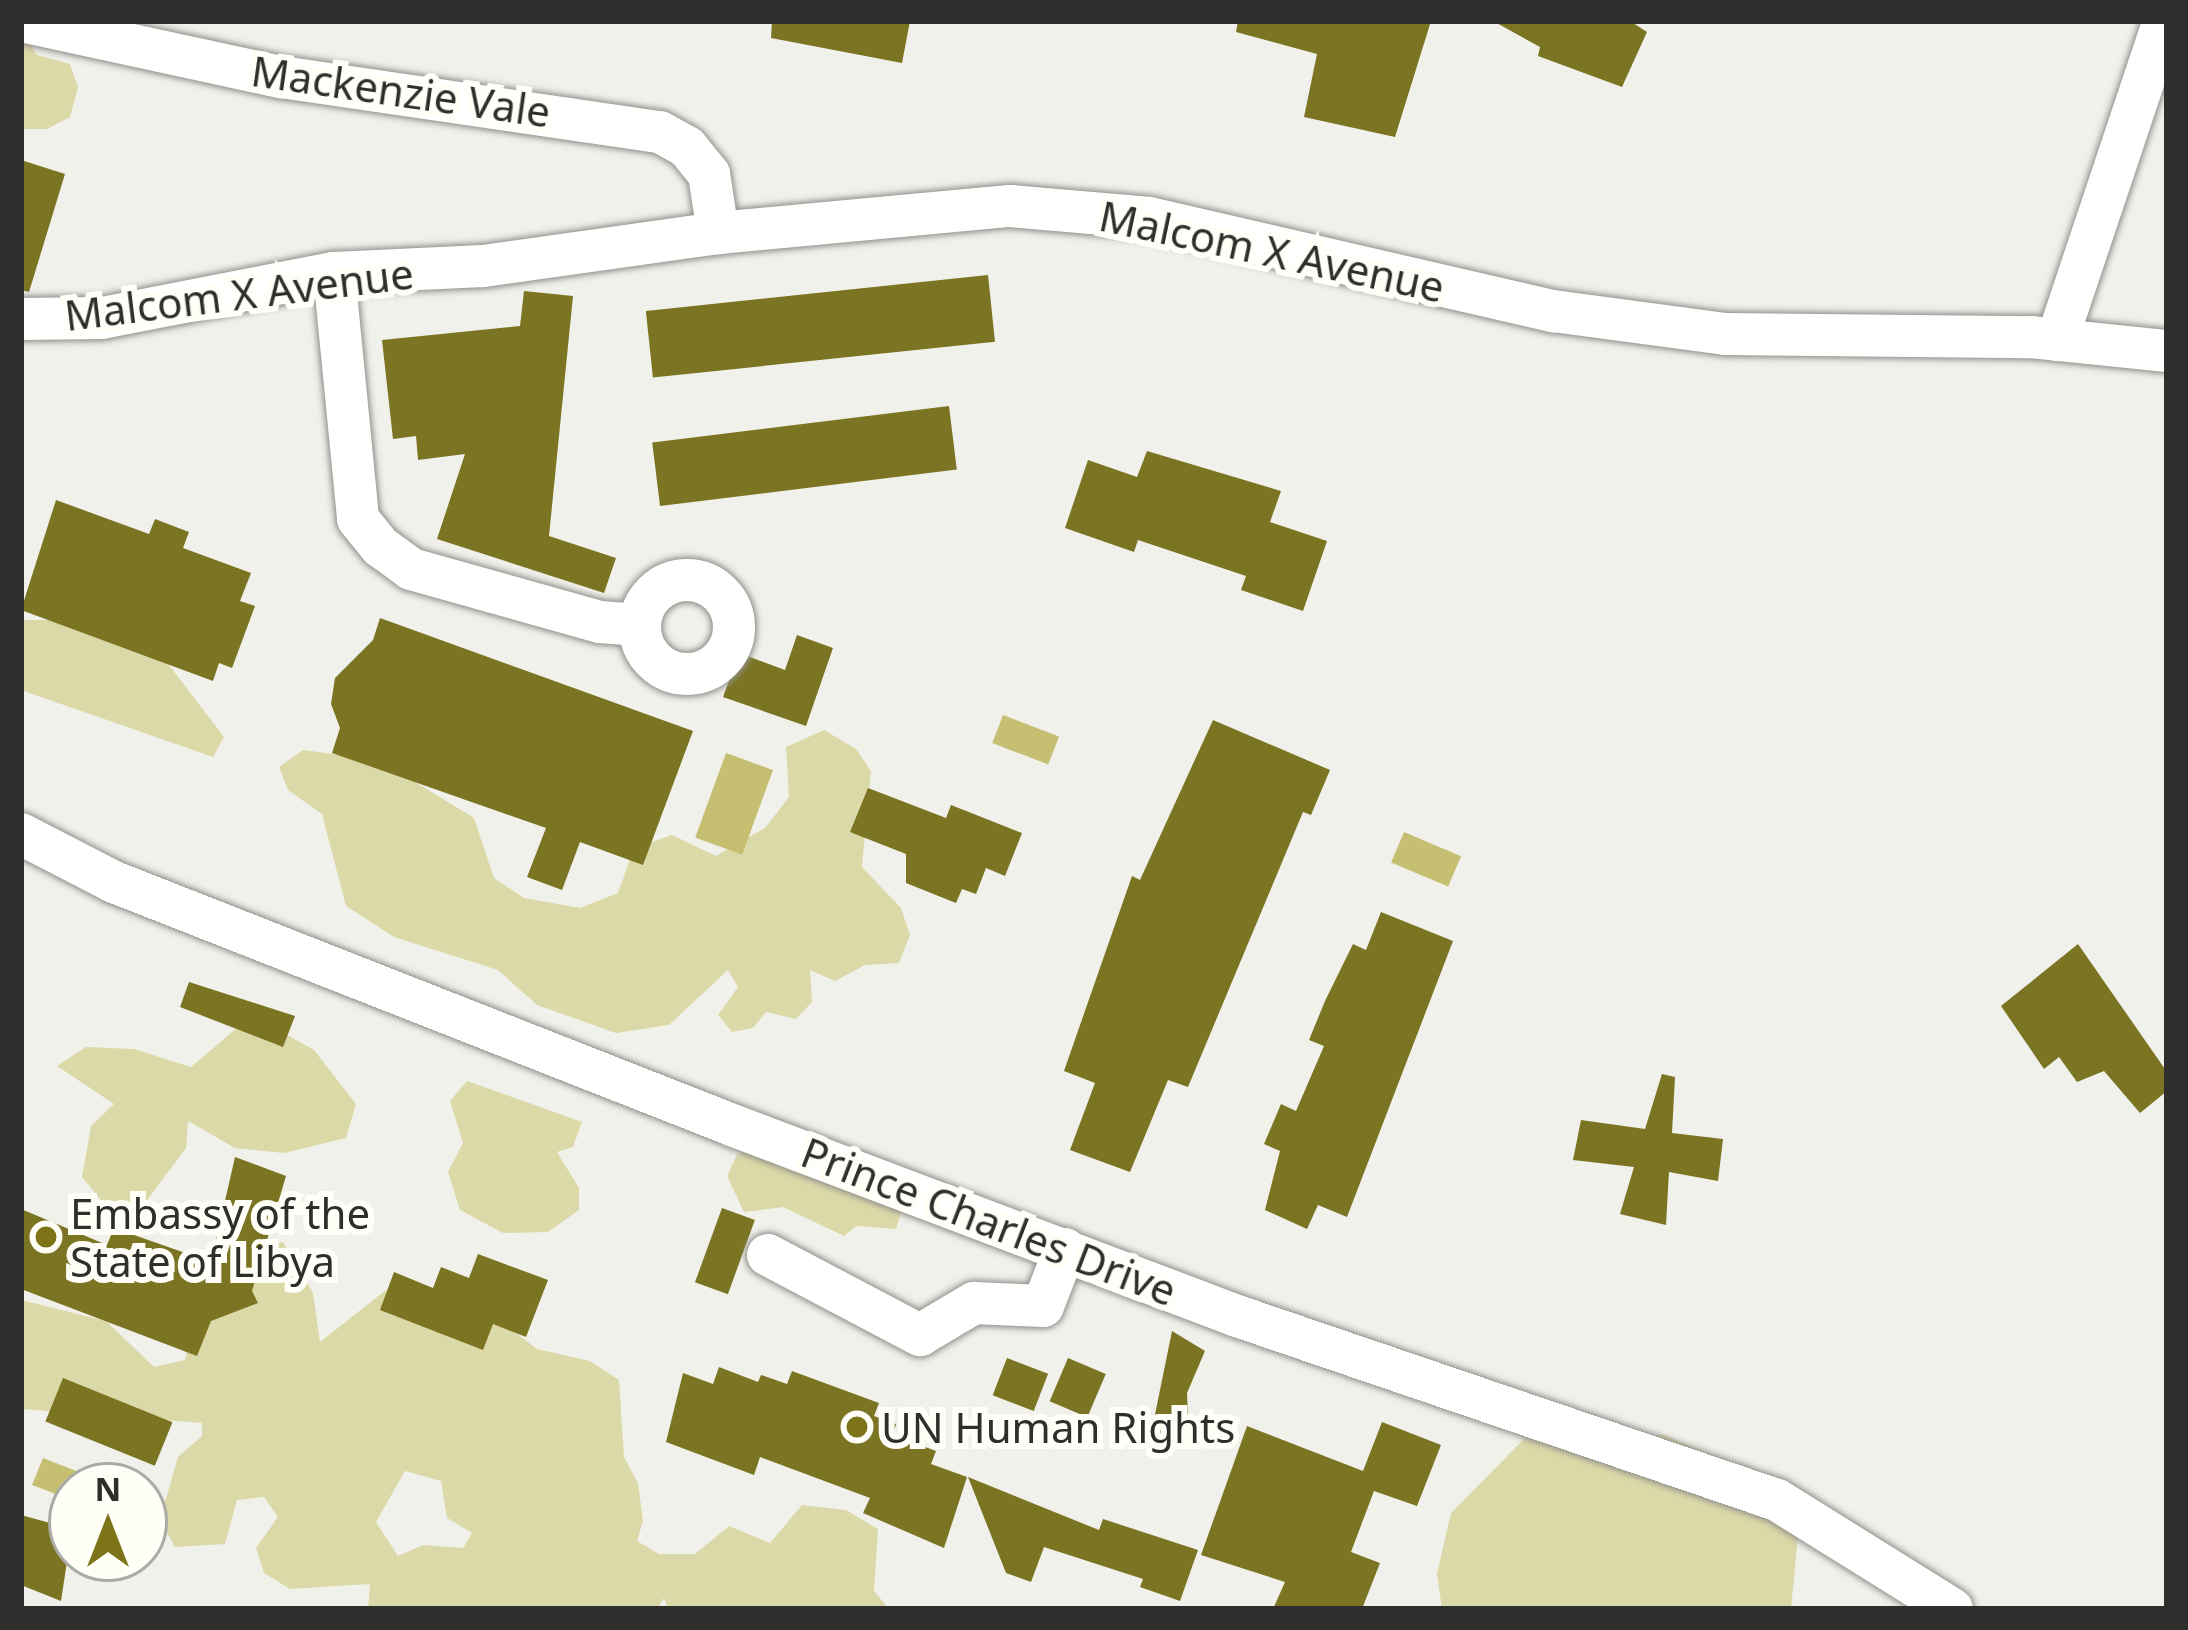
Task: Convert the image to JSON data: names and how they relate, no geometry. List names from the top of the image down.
{
  "streets": {
    "street": ["Mackenzie Vale", "Malcom X Avenue", "Prince Charles Drive"]
  },
  "crossings": [
    ["Mackenzie Vale", "Malcom X Avenue"]
  ],
  "places": ["Embassy of the State of Libya", "UN Human Rights"],
  "north": "top"
}
